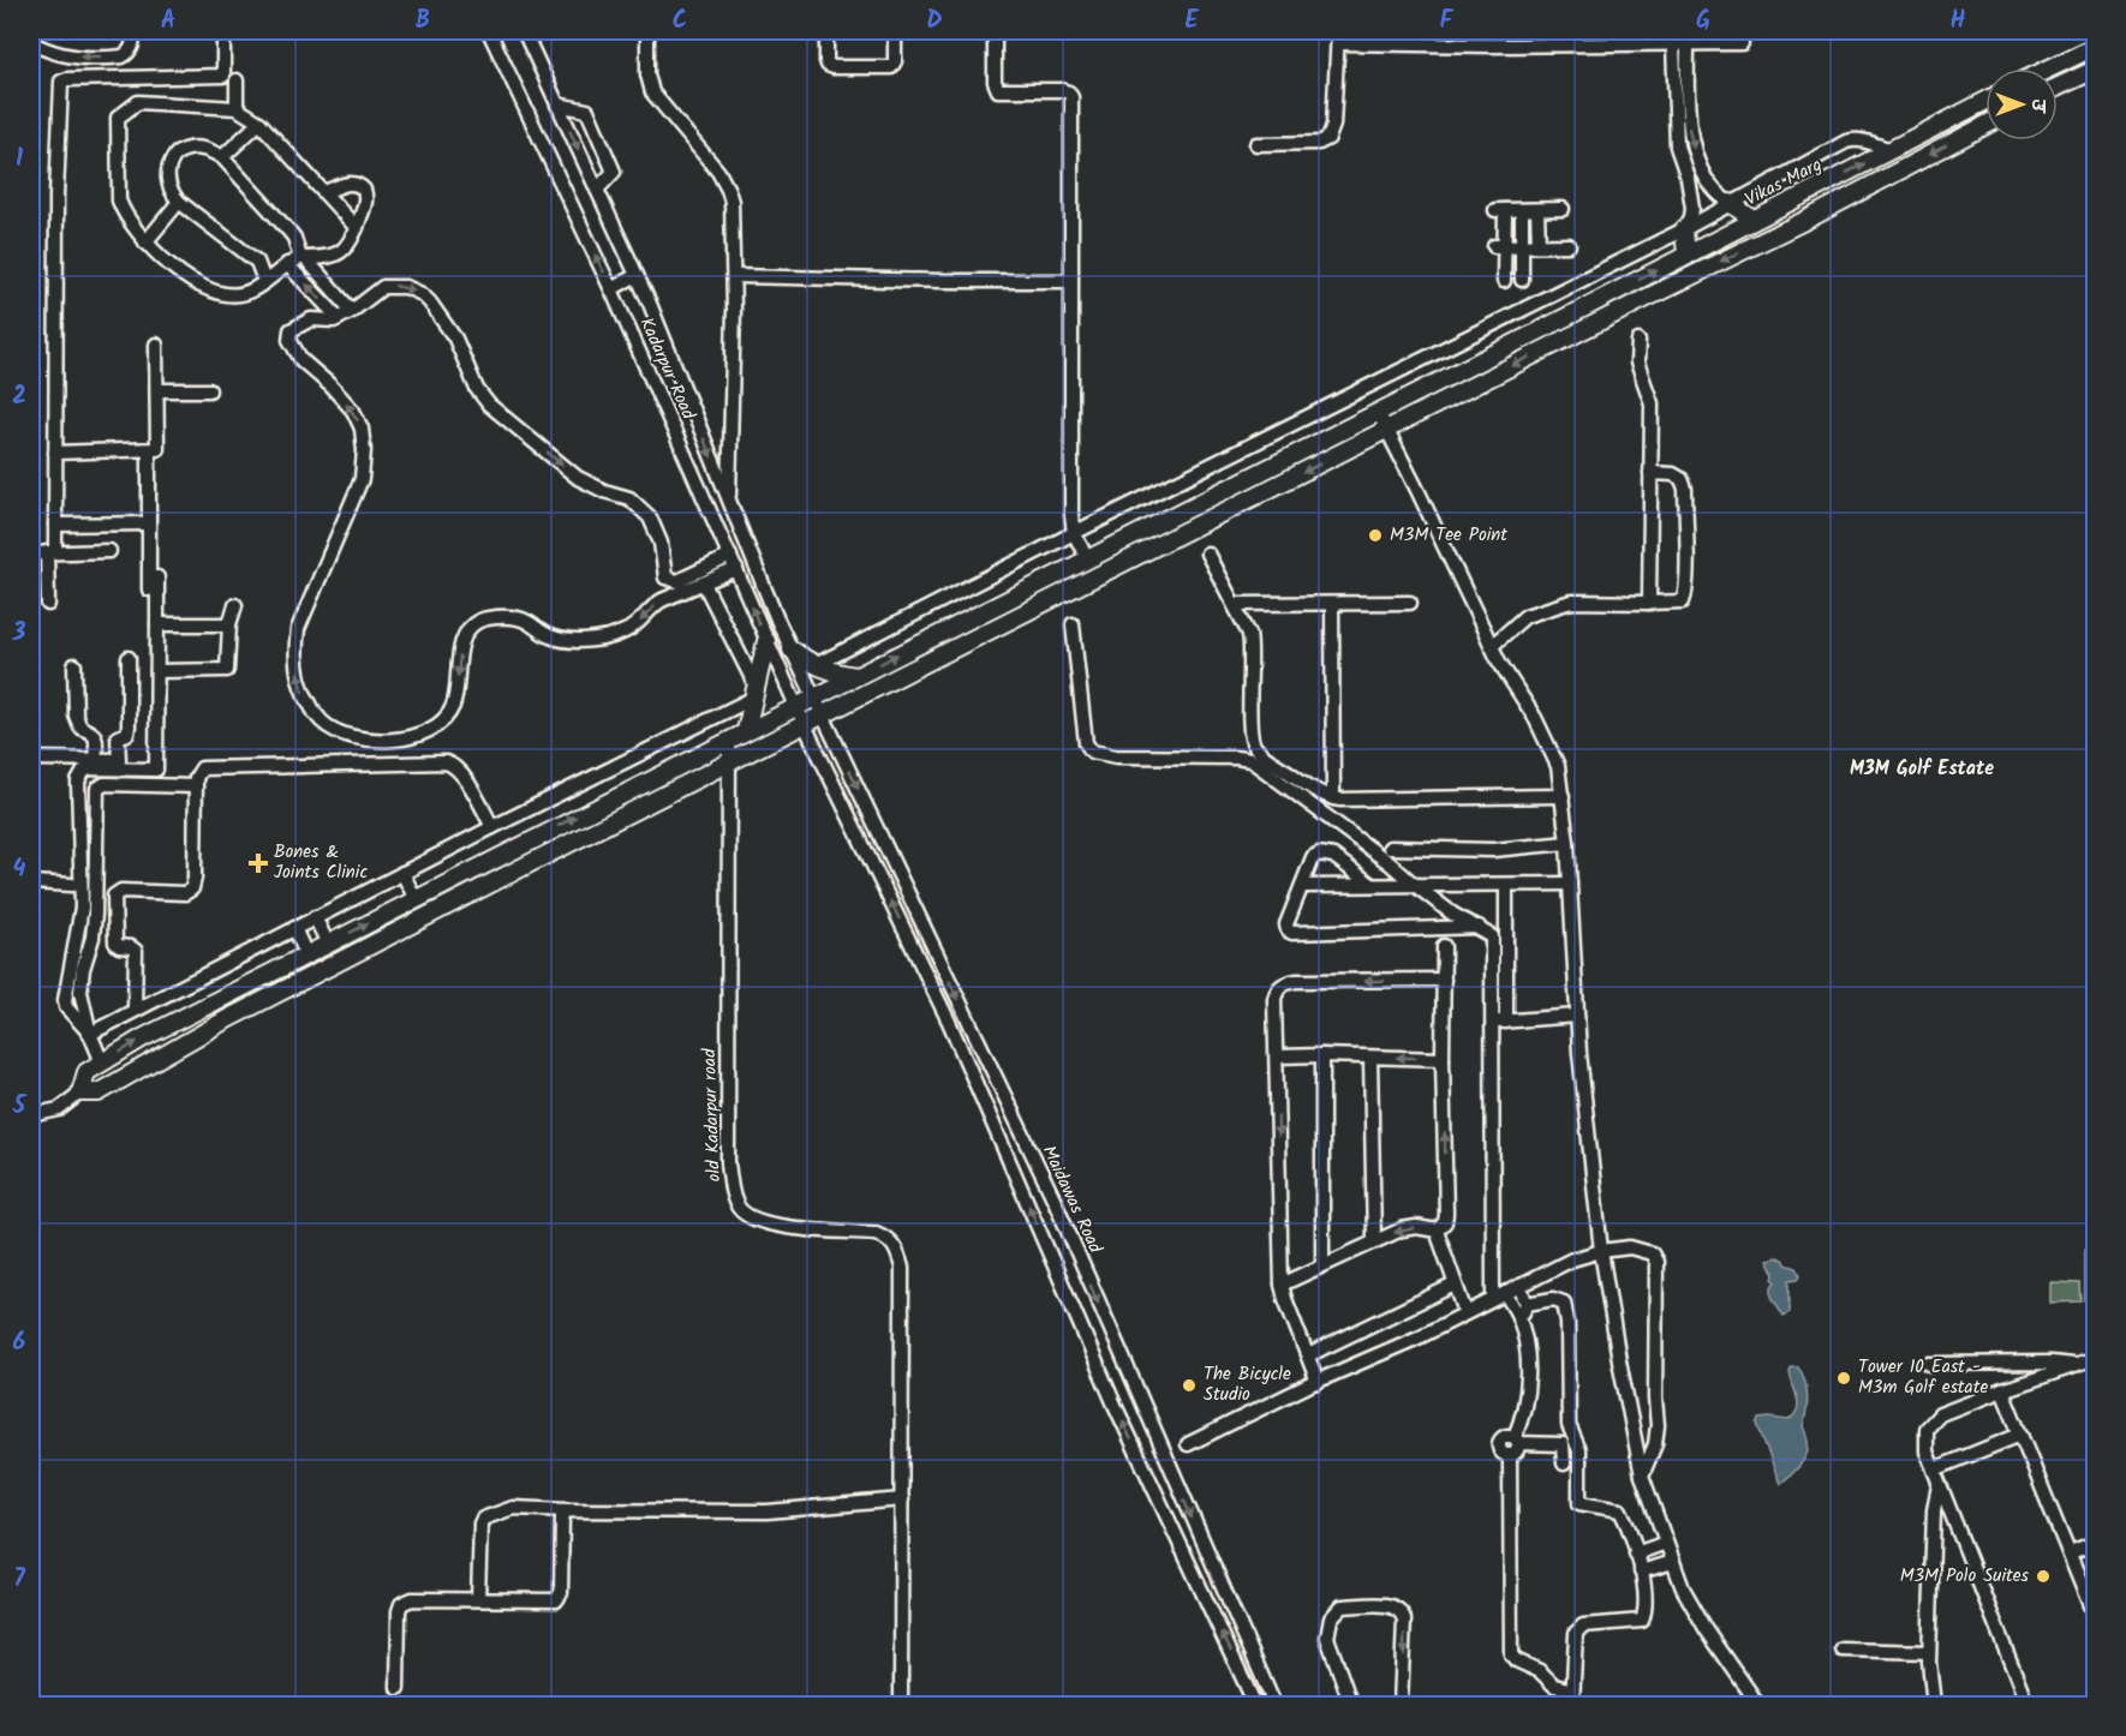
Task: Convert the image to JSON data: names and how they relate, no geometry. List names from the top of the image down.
{
  "streets": {
    "main road": ["Vikas Marg"],
    "street": ["Kadarpur Road", "old Kadarpur road", "Maidawas Road"]
  },
  "crossings": [
    ["Vikas Marg", "Kadarpur Road"],
    ["Vikas Marg", "old Kadarpur road"],
    ["Kadarpur Road", "Maidawas Road"]
  ],
  "districts": ["M3M Golf Estate"],
  "places": {
    "other": [
      "M3M Tee Point",
      "Tower 10 East - M3m Golf estate",
      "The Bicycle Studio",
      "M3M Polo Suites"
    ],
    "health": ["Bones & Joints Clinic"]
  },
  "north": "right",
  "grid": {
    "columns": [
      "A",
      "B",
      "C",
      "D",
      "E",
      "F",
      "G",
      "H"
    ],
    "rows": [
      "1",
      "2",
      "3",
      "4",
      "5",
      "6",
      "7"
    ]
  }
}
